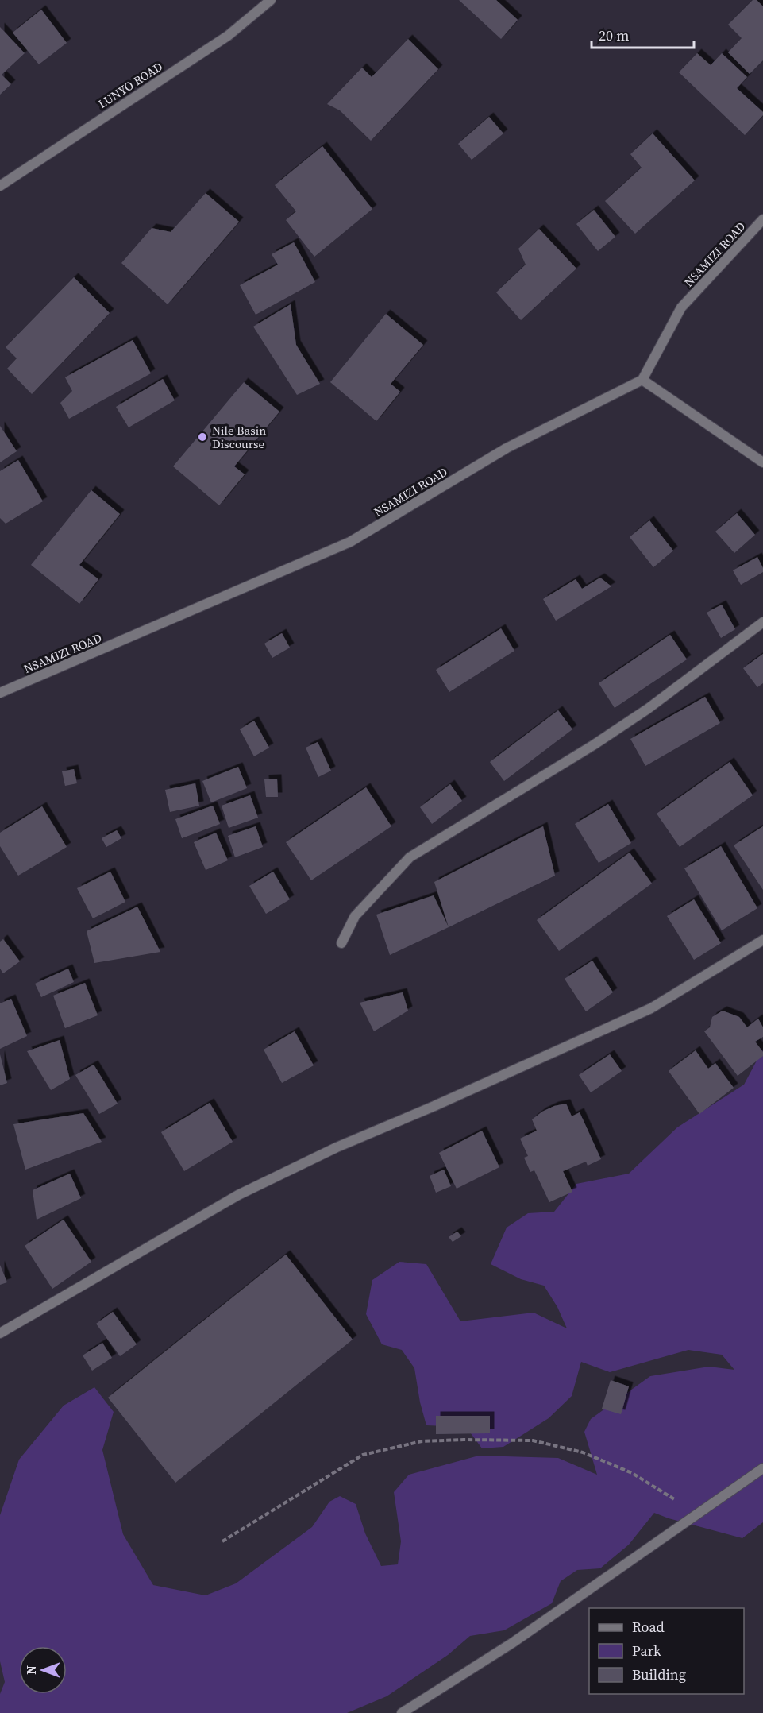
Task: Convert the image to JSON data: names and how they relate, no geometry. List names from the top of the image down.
{
  "streets": {
    "street": ["LUNYO ROAD", "NSAMIZI ROAD"]
  },
  "places": ["Nile Basin Discourse"],
  "legend": ["Road", "Park", "Building"],
  "scale_bar": "20 m",
  "north": "left"
}
